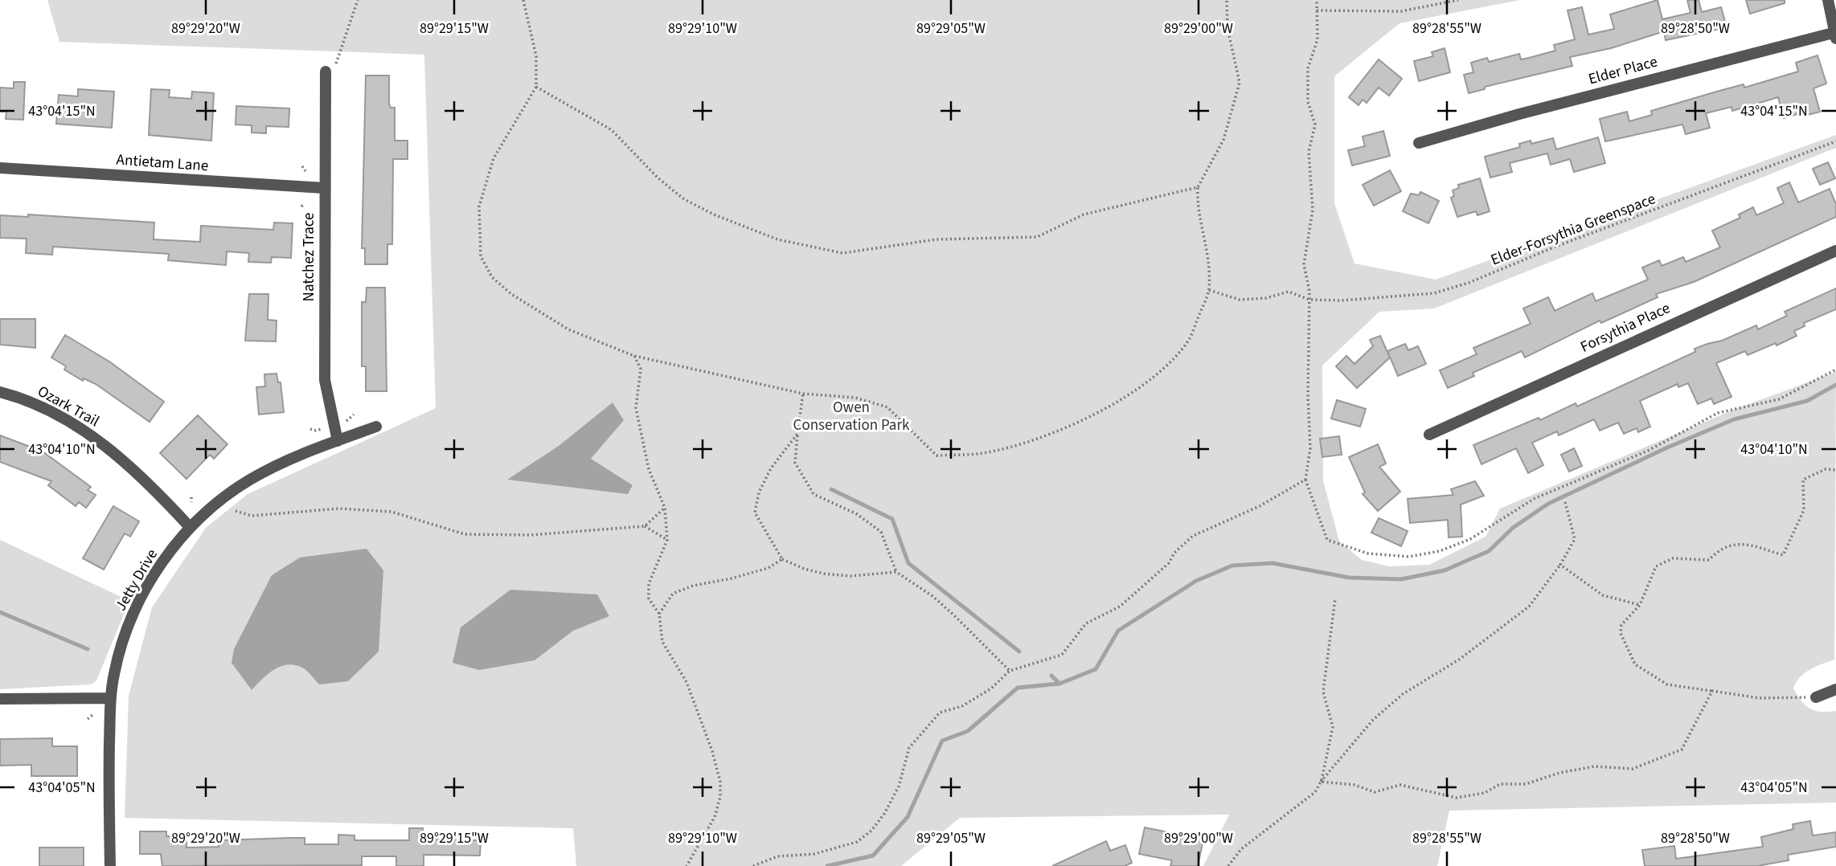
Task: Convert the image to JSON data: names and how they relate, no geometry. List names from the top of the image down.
{
  "streets": {
    "street": [
      "Elder Place",
      "Antietam Lane",
      "Natchez Trace",
      "Forsythia Place",
      "Ozark Trail",
      "Jetty Drive"
    ],
    "path": ["Elder-Forsythia Greenspace"]
  },
  "crossings": [
    ["Antietam Lane", "Natchez Trace"],
    ["Natchez Trace", "Jetty Drive"],
    ["Ozark Trail", "Jetty Drive"]
  ],
  "parks": ["Owen Conservation Park"],
  "coordinates": [
    "89°29'20\"W",
    "89°29'15\"W",
    "89°29'10\"W",
    "89°29'05\"W",
    "89°29'00\"W",
    "89°28'55\"W",
    "89°28'50\"W",
    "43°04'15\"N",
    "43°04'10\"N",
    "43°04'05\"N"
  ]
}
